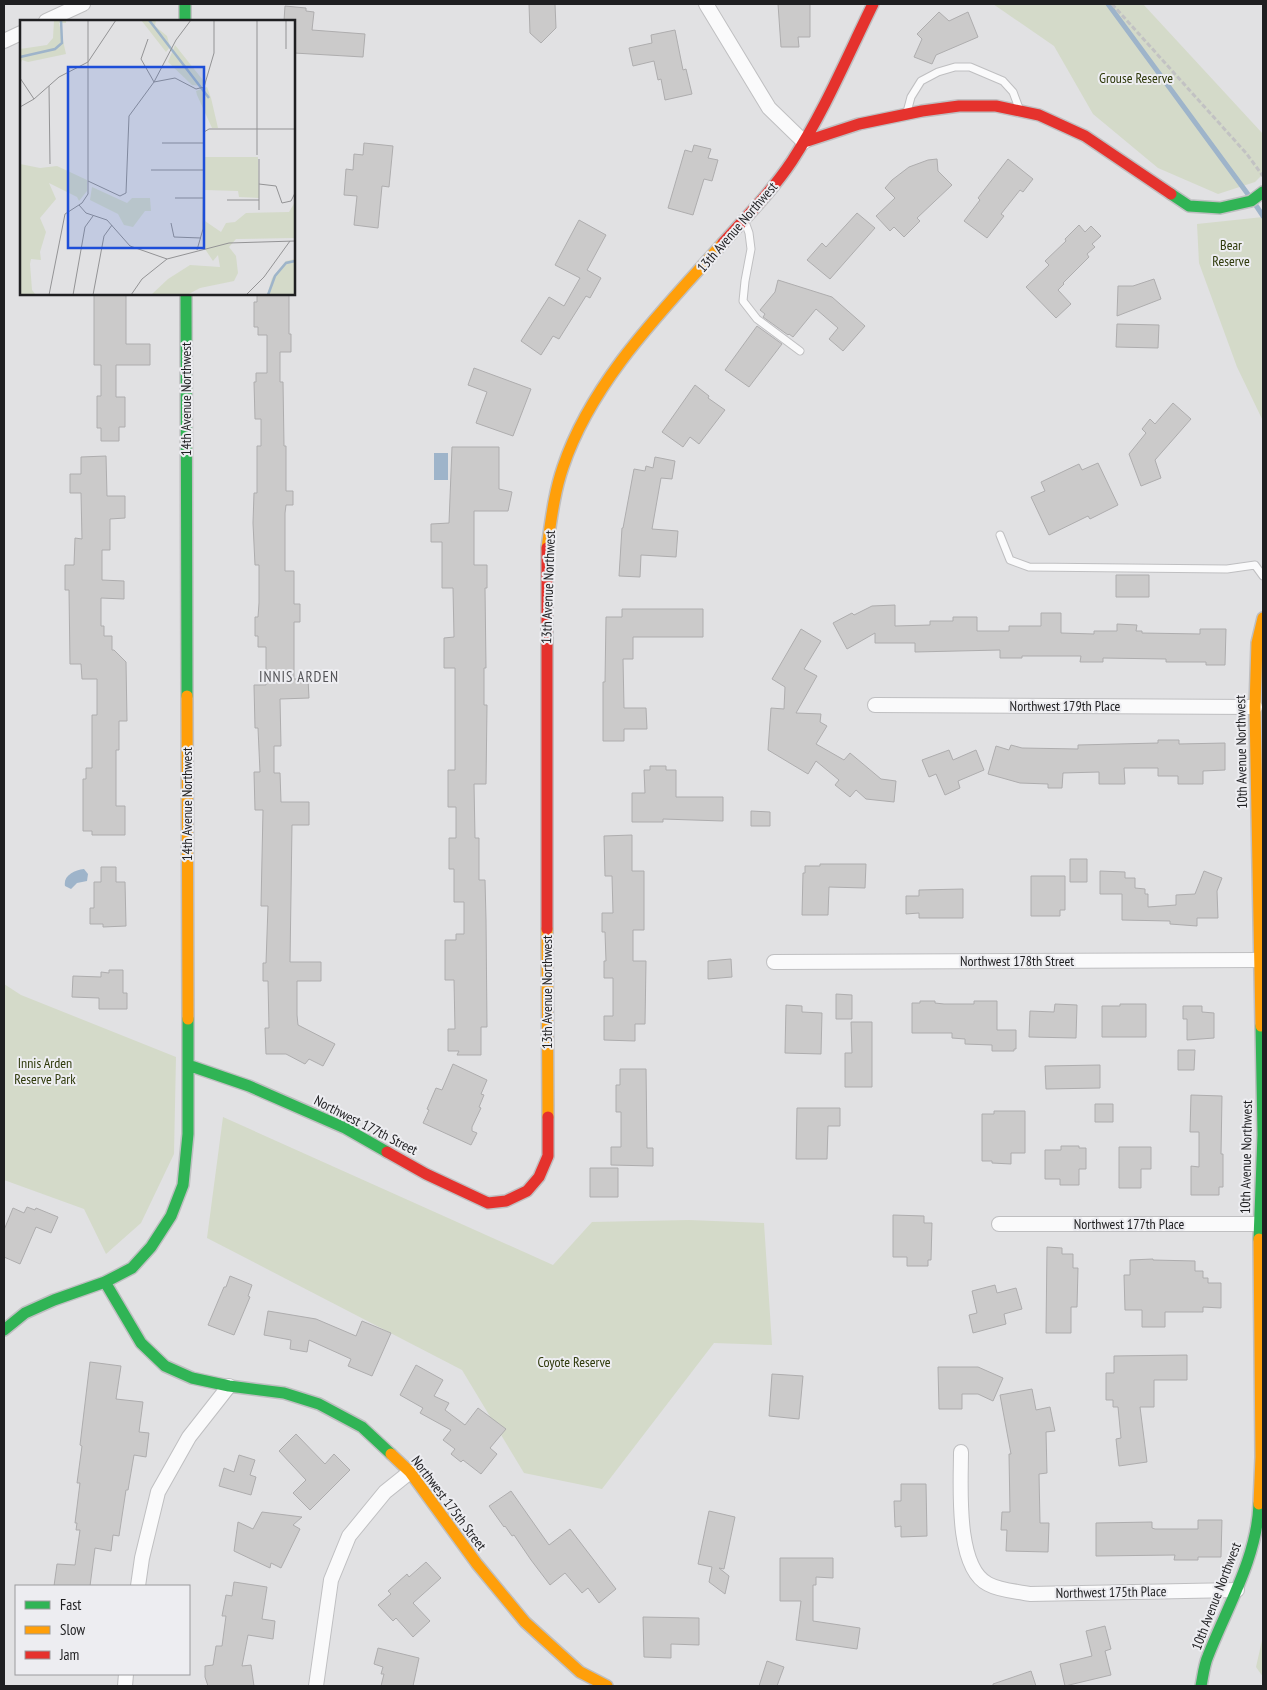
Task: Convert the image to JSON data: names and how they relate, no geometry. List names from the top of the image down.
{
  "streets": {
    "street": [
      "13th Avenue Northwest",
      "14th Avenue Northwest",
      "Northwest 179th Place",
      "10th Avenue Northwest",
      "Northwest 178th Street",
      "Northwest 177th Street",
      "Northwest 177th Place",
      "Northwest 175th Street",
      "Northwest 175th Place"
    ]
  },
  "crossings": [
    ["13th Avenue Northwest", "Northwest 177th Street"],
    ["14th Avenue Northwest", "Northwest 177th Street"],
    ["14th Avenue Northwest", "Northwest 175th Street"],
    ["Northwest 179th Place", "10th Avenue Northwest"],
    ["10th Avenue Northwest", "Northwest 178th Street"],
    ["10th Avenue Northwest", "Northwest 177th Place"],
    ["10th Avenue Northwest", "Northwest 175th Place"]
  ],
  "districts": ["INNIS ARDEN"],
  "parks": [
    "Grouse Reserve",
    "Bear Reserve",
    "Innis Arden Reserve Park",
    "Coyote Reserve"
  ],
  "legend": ["Fast", "Slow", "Jam"]
}
